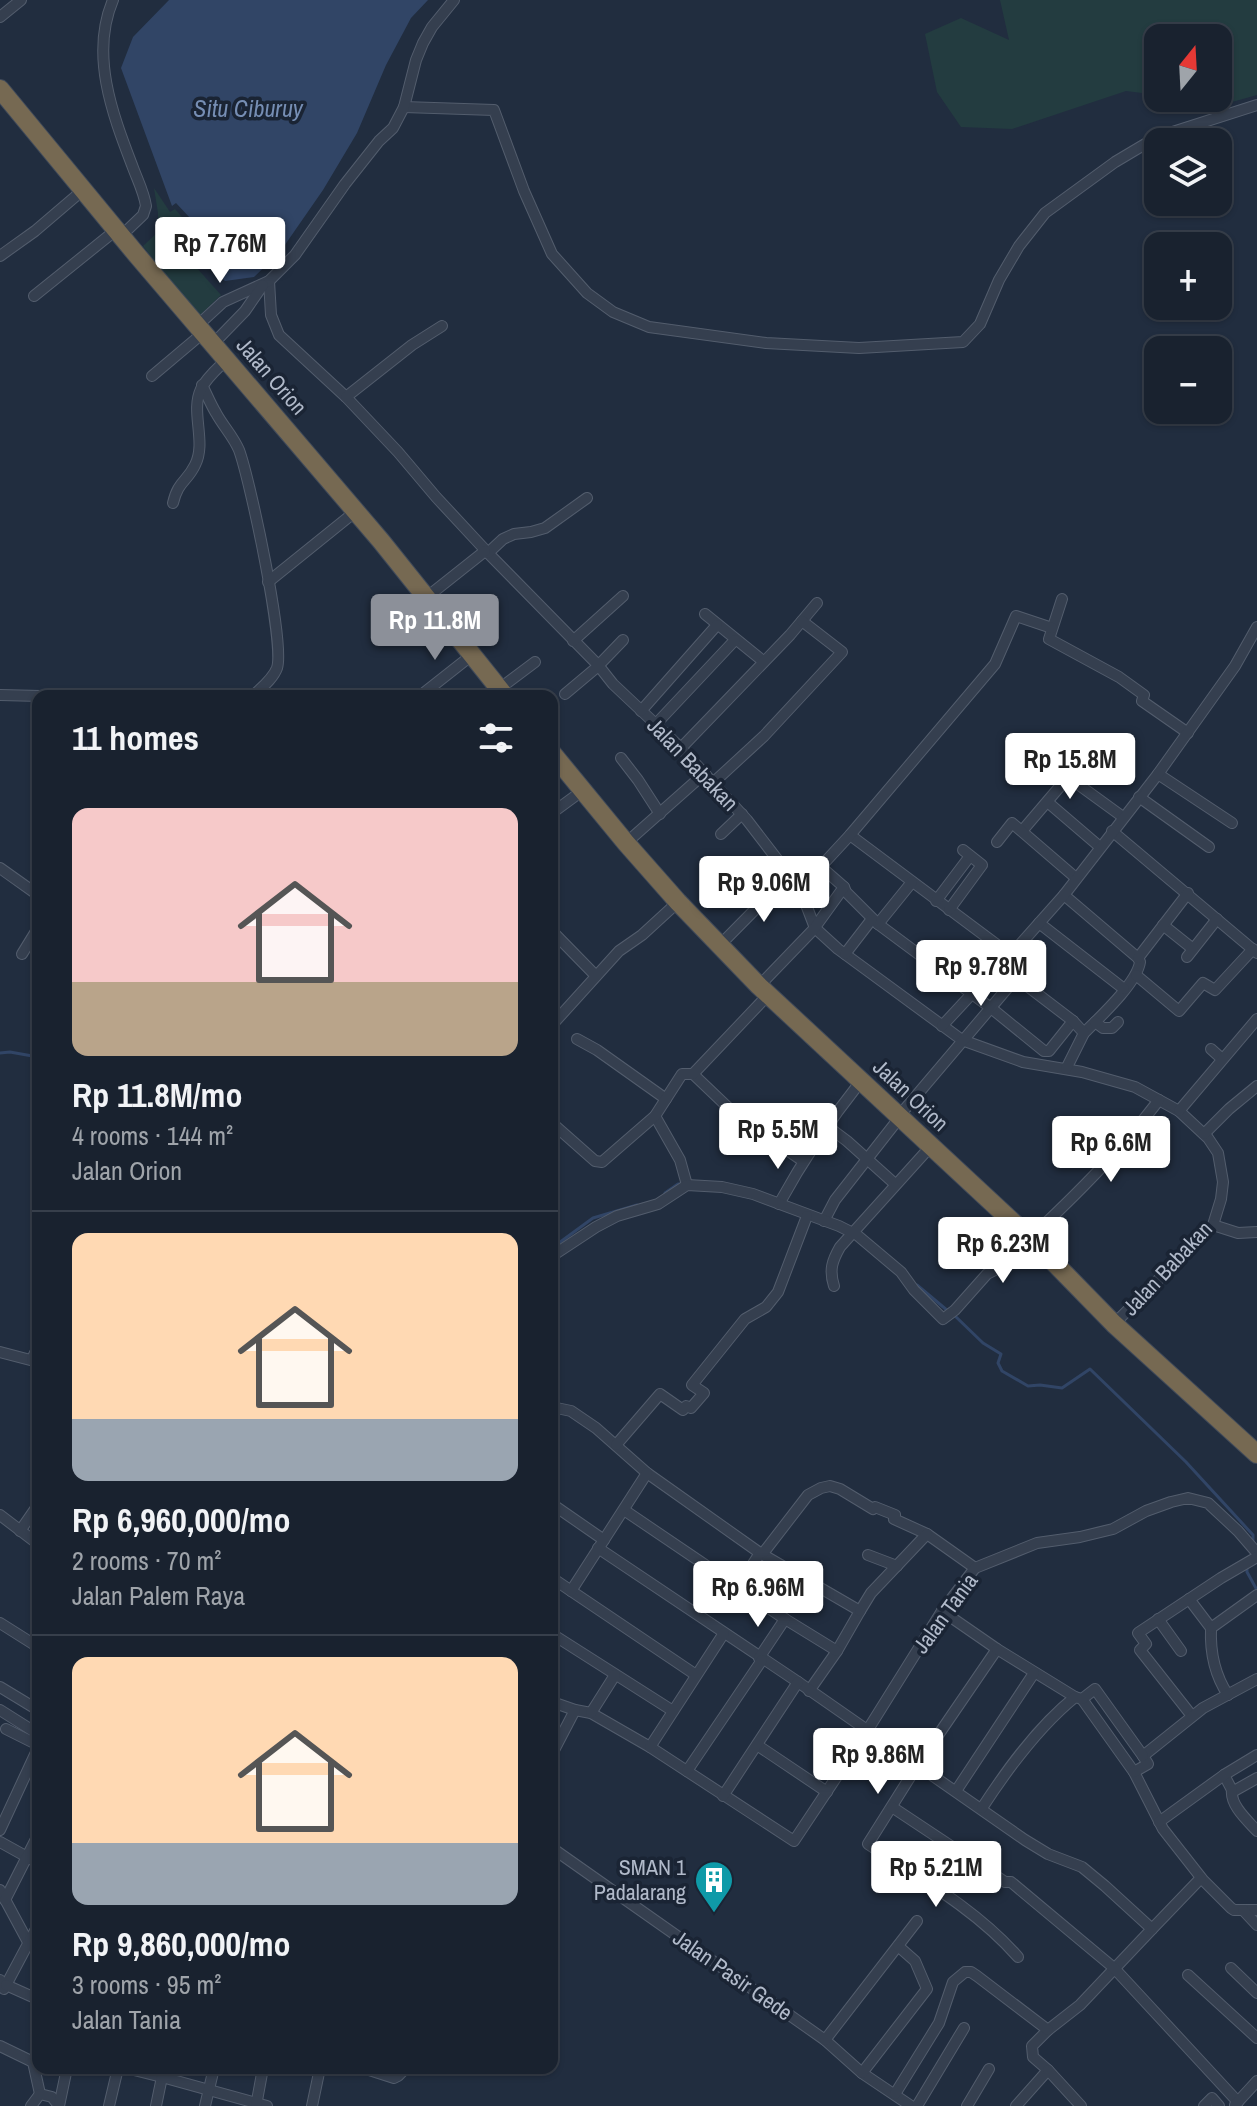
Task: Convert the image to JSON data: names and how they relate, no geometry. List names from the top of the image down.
{
  "streets": {
    "highway": ["Jalan Orion"],
    "street": ["Jalan Babakan", "Jalan Tania", "Jalan Pasir Gede"]
  },
  "crossings": [
    ["Jalan Orion", "Jalan Babakan"]
  ],
  "water": ["Situ Ciburuy"],
  "places": {
    "building": ["SMAN 1 Padalarang"]
  },
  "north": "top",
  "page": {
    "map_buttons": ["+", "−"],
    "price": [
      "Rp 7.76M",
      "Rp 11.8M",
      "Rp 15.8M",
      "Rp 9.06M",
      "Rp 9.78M",
      "Rp 5.5M",
      "Rp 6.6M",
      "Rp 6.23M",
      "Rp 6.96M",
      "Rp 9.86M",
      "Rp 5.21M"
    ],
    "heading": "11 homes",
    "list": [
      {
        "name": "Rp 11.8M/mo",
        "note": "4 rooms · 144 m² · Jalan Orion"
      },
      {
        "name": "Rp 6,960,000/mo",
        "note": "2 rooms · 70 m² · Jalan Palem Raya"
      },
      {
        "name": "Rp 9,860,000/mo",
        "note": "3 rooms · 95 m² · Jalan Tania"
      }
    ]
  }
}
